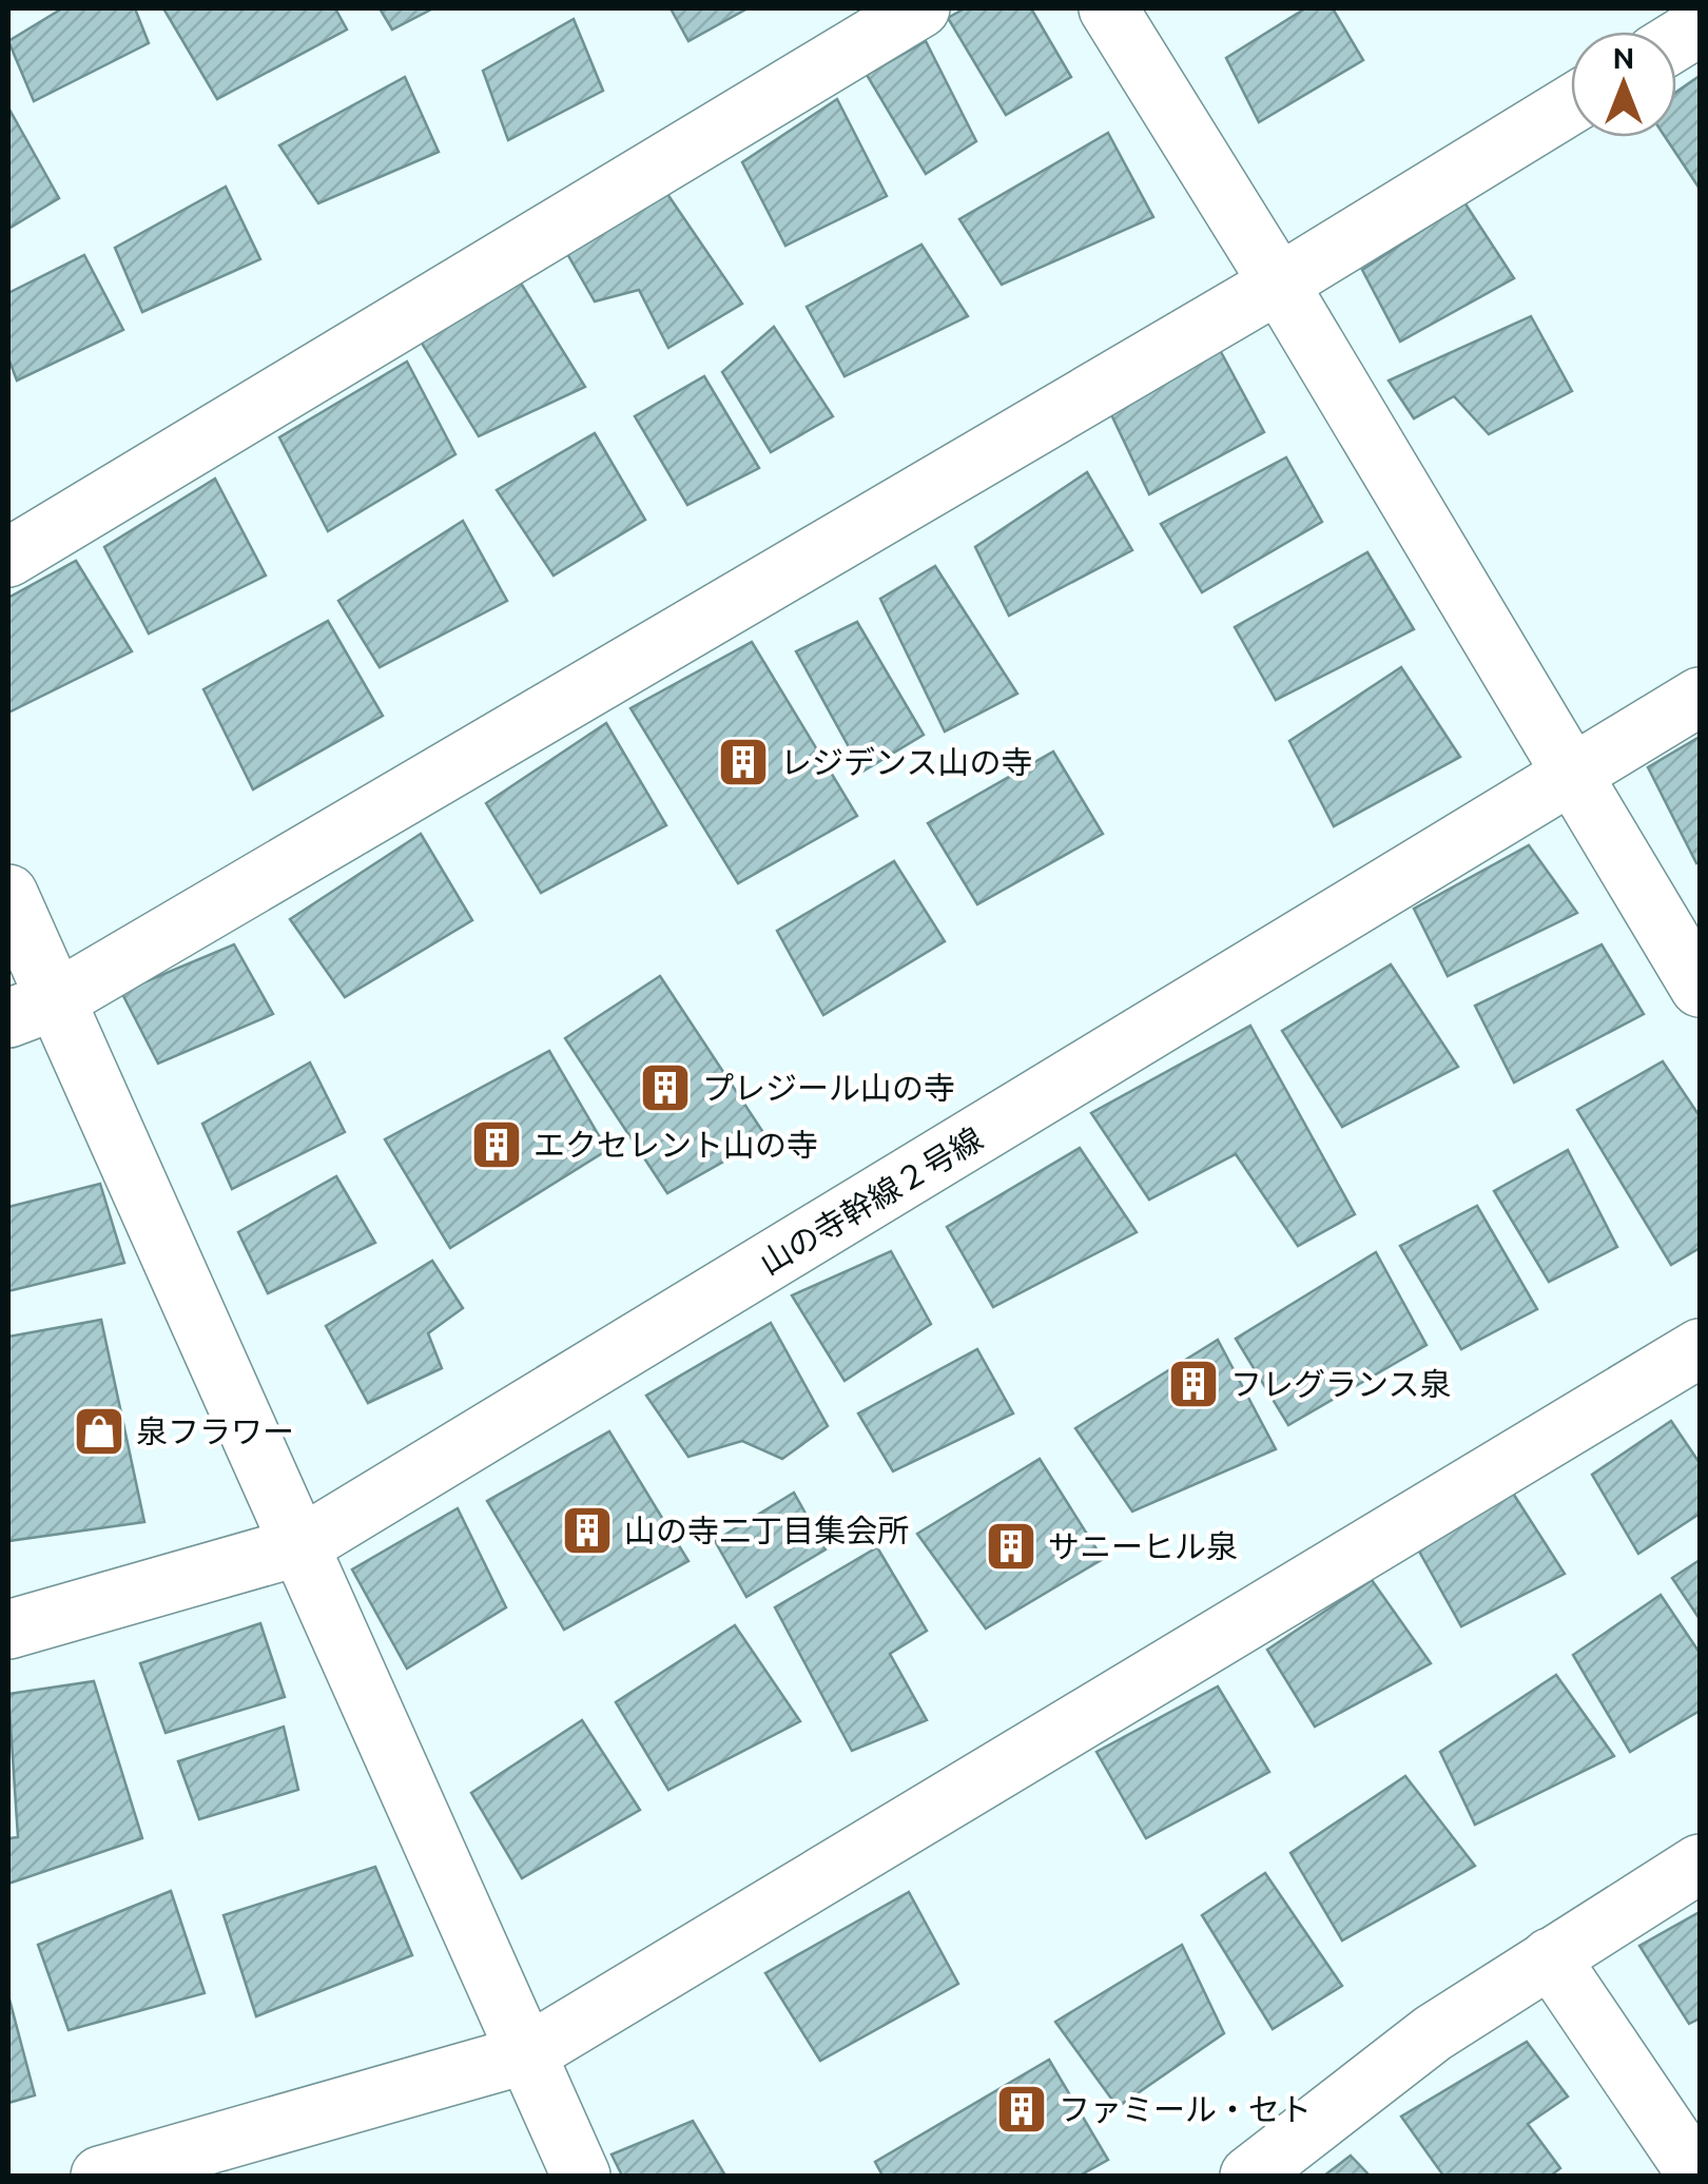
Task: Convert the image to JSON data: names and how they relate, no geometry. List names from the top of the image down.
{
  "streets": {
    "street": ["山の寺幹線２号線"]
  },
  "places": {
    "building": [
      "レジデンス山の寺",
      "プレジール山の寺",
      "エクセレント山の寺",
      "フレグランス泉",
      "山の寺二丁目集会所",
      "サニーヒル泉",
      "ファミール・セト"
    ],
    "shop": ["泉フラワー"]
  },
  "north": "top"
}
